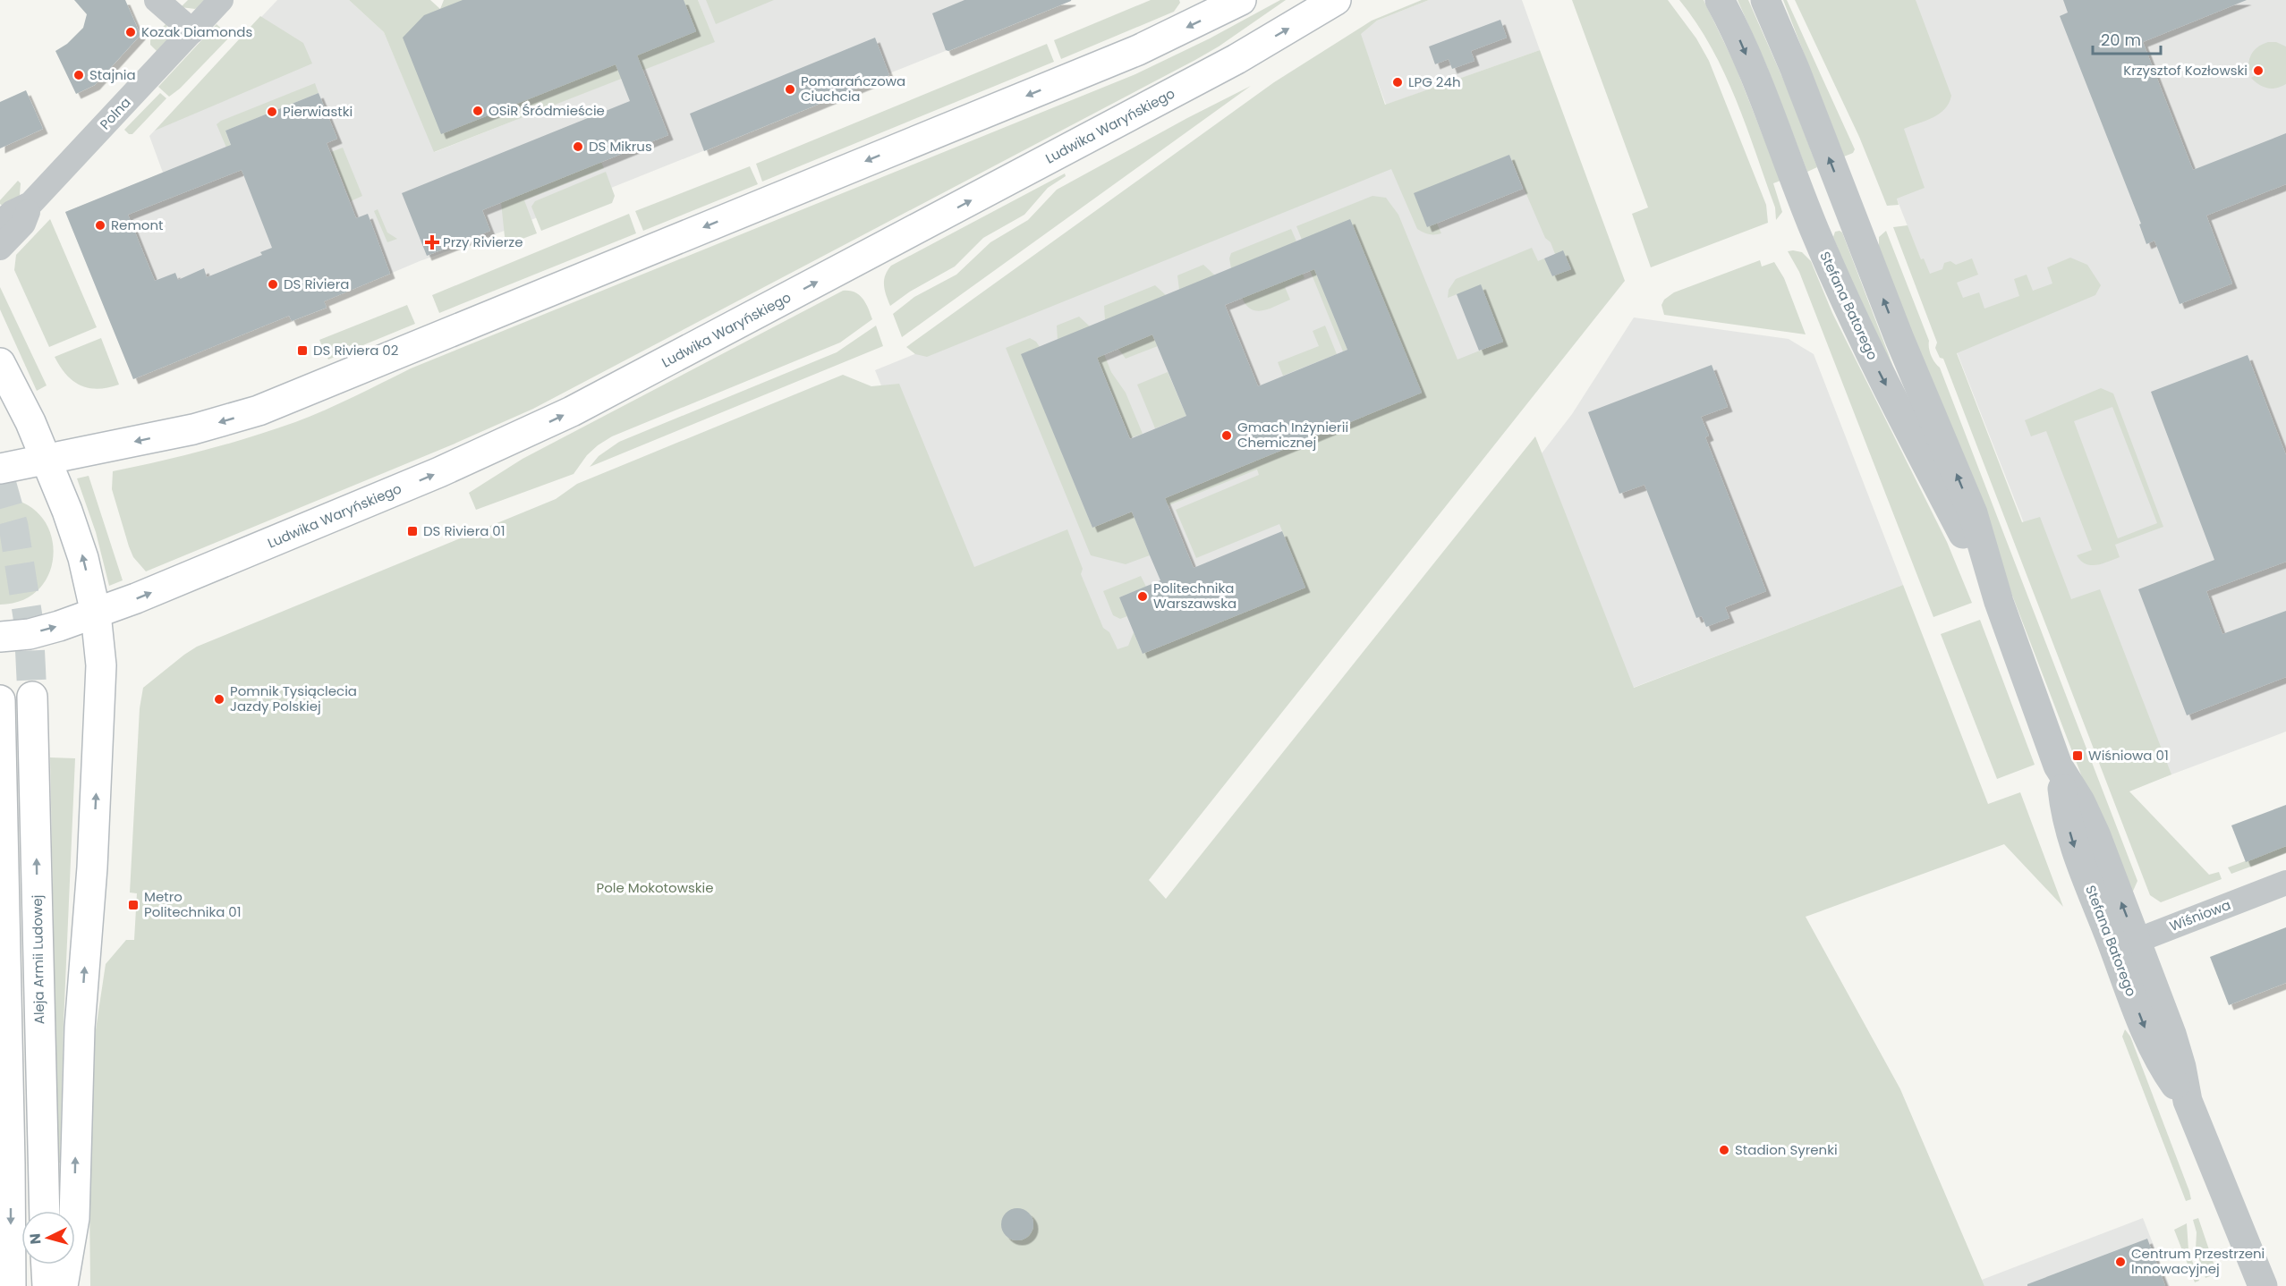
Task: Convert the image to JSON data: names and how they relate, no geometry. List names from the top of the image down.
{
  "streets": {
    "main road": ["Ludwika Waryńskiego", "Aleja Armii Ludowej"],
    "street": ["Polna", "Stefana Batorego", "Wiśniowa"]
  },
  "crossings": [
    ["Stefana Batorego", "Wiśniowa"]
  ],
  "parks": ["Pole Mokotowskie"],
  "places": {
    "other": [
      "Kozak Diamonds",
      "Krzysztof Kozłowski",
      "Stajnia",
      "LPG 24h",
      "Pomarańczowa Ciuchcia",
      "OSiR Śródmieście",
      "Pierwiastki",
      "DS Mikrus",
      "Remont",
      "DS Riviera",
      "Gmach Inżynierii Chemicznej",
      "Politechnika Warszawska",
      "Pomnik Tysiąclecia Jazdy Polskiej",
      "Stadion Syrenki",
      "Centrum Przestrzeni Innowacyjnej"
    ],
    "health": ["Przy Rivierze"],
    "transit": [
      "DS Riviera 02",
      "DS Riviera 01",
      "Wiśniowa 01",
      "Metro Politechnika 01"
    ]
  },
  "scale_bar": "20 m",
  "north": "left"
}
